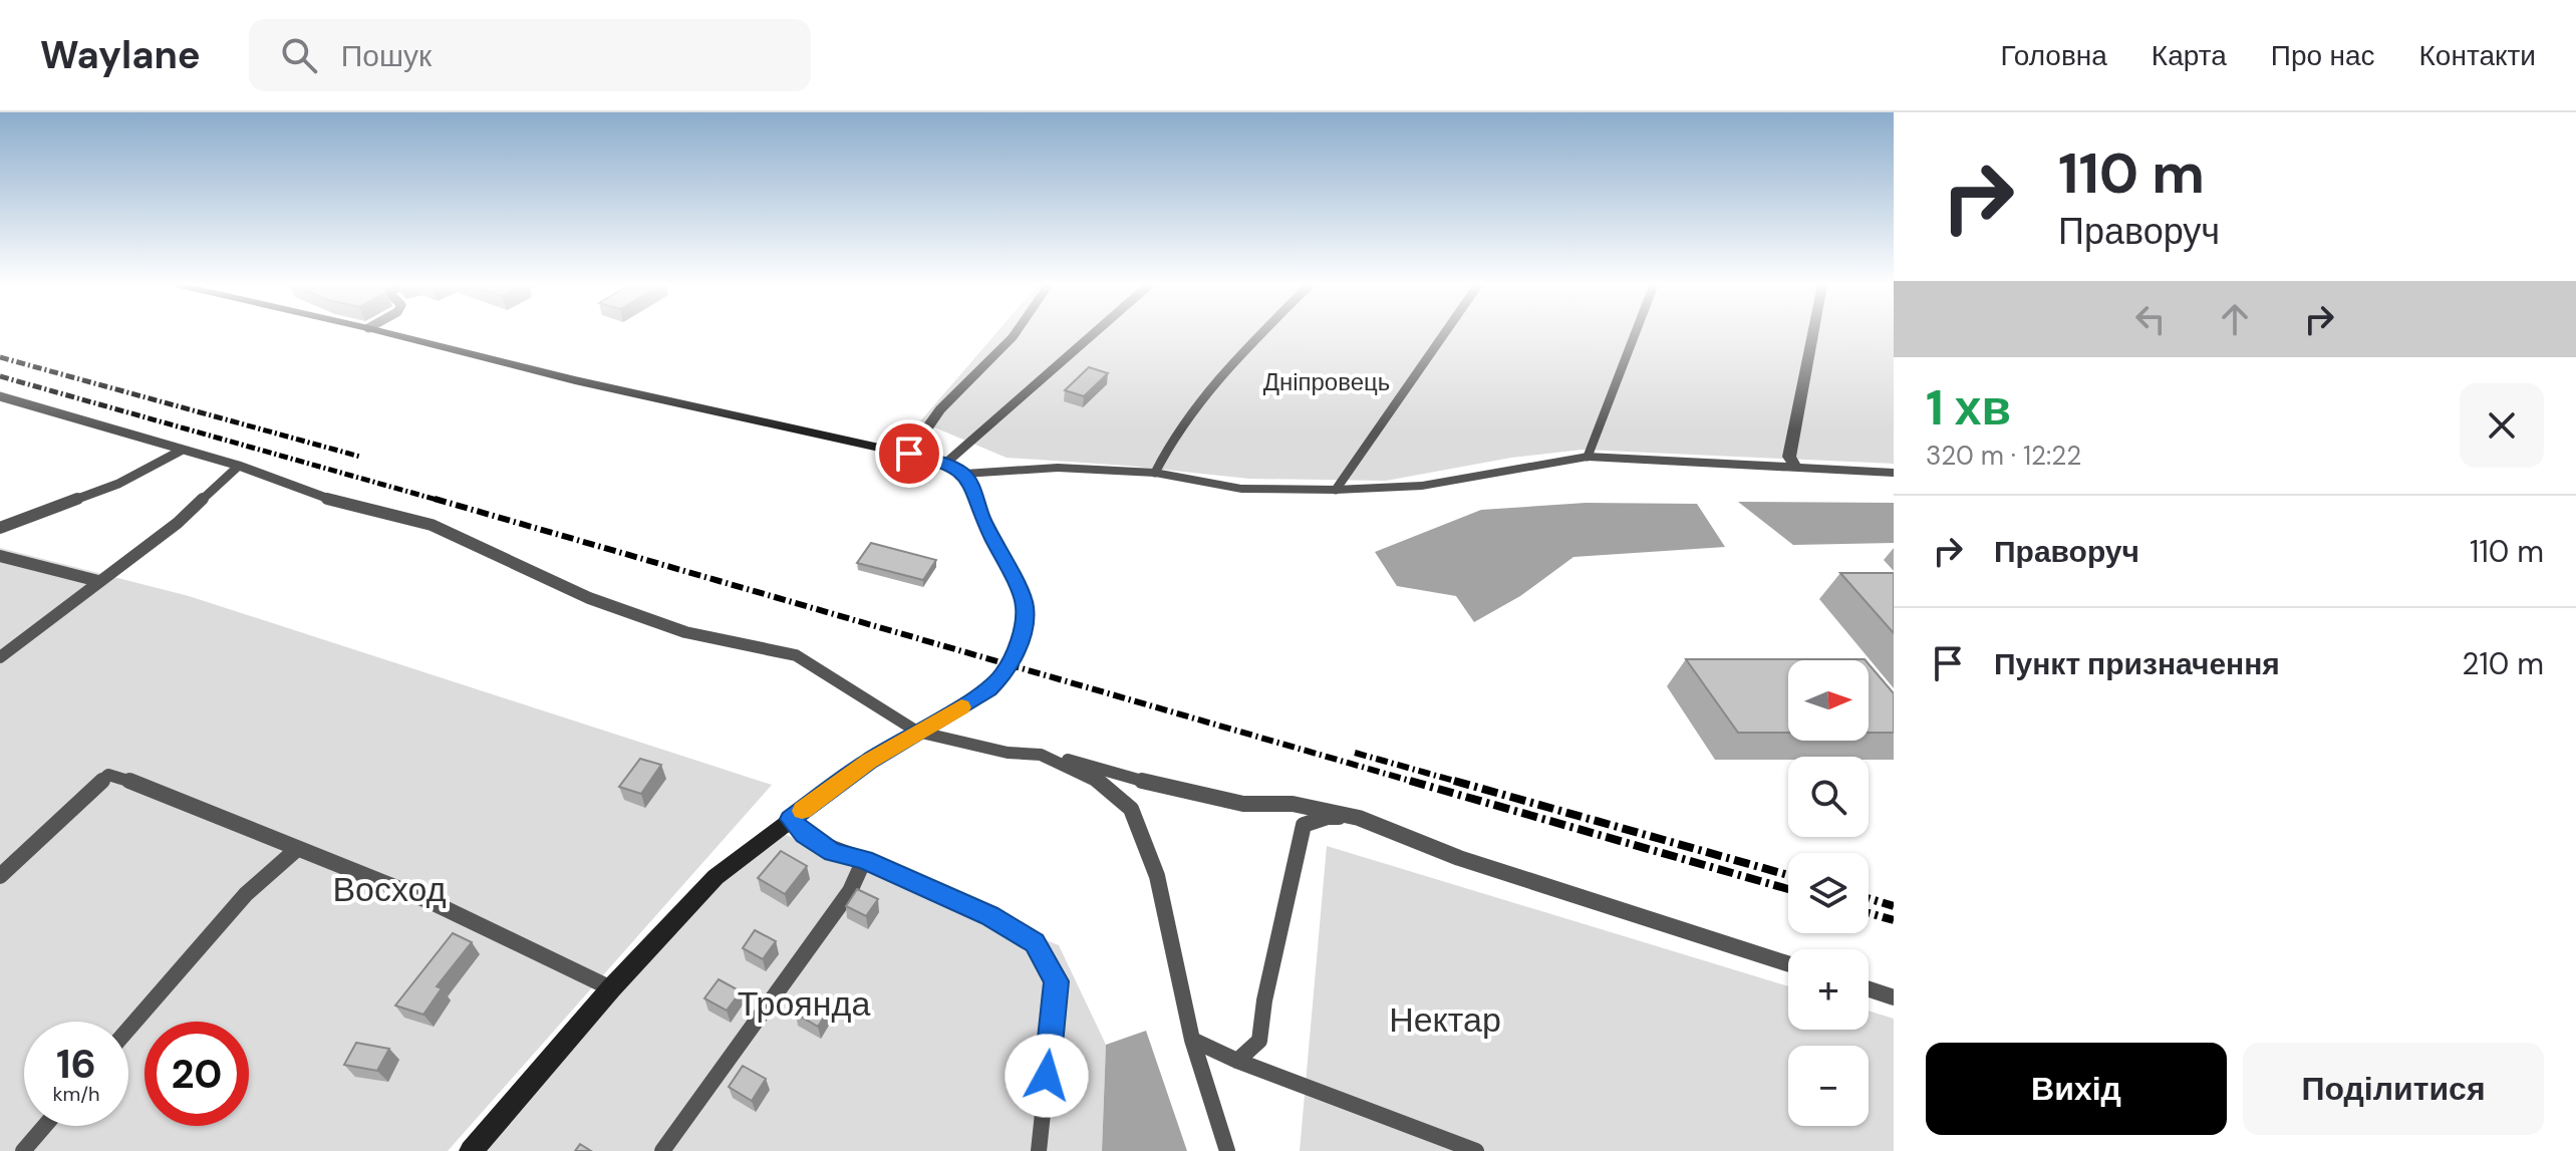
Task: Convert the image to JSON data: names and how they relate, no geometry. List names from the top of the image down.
{
  "parks": [
    "Дніпровець",
    "Восход",
    "Троянда",
    "Нектар"
  ],
  "north": "right",
  "page": {
    "header": "Waylane",
    "search": "Пошук",
    "nav": [
      "Головна",
      "Карта",
      "Про нас",
      "Контакти"
    ],
    "turn": ["110 m", "Праворуч"],
    "heading": ["1 хв", "320 m · 12:22"],
    "list": [
      {
        "name": "Праворуч",
        "value": "110 m"
      },
      {
        "name": "Пункт призначення",
        "value": "210 m"
      }
    ],
    "map_buttons": ["+", "−"],
    "speed": "16 km/h",
    "limit": "20",
    "buttons": ["Вихід", "Поділитися"]
  }
}
